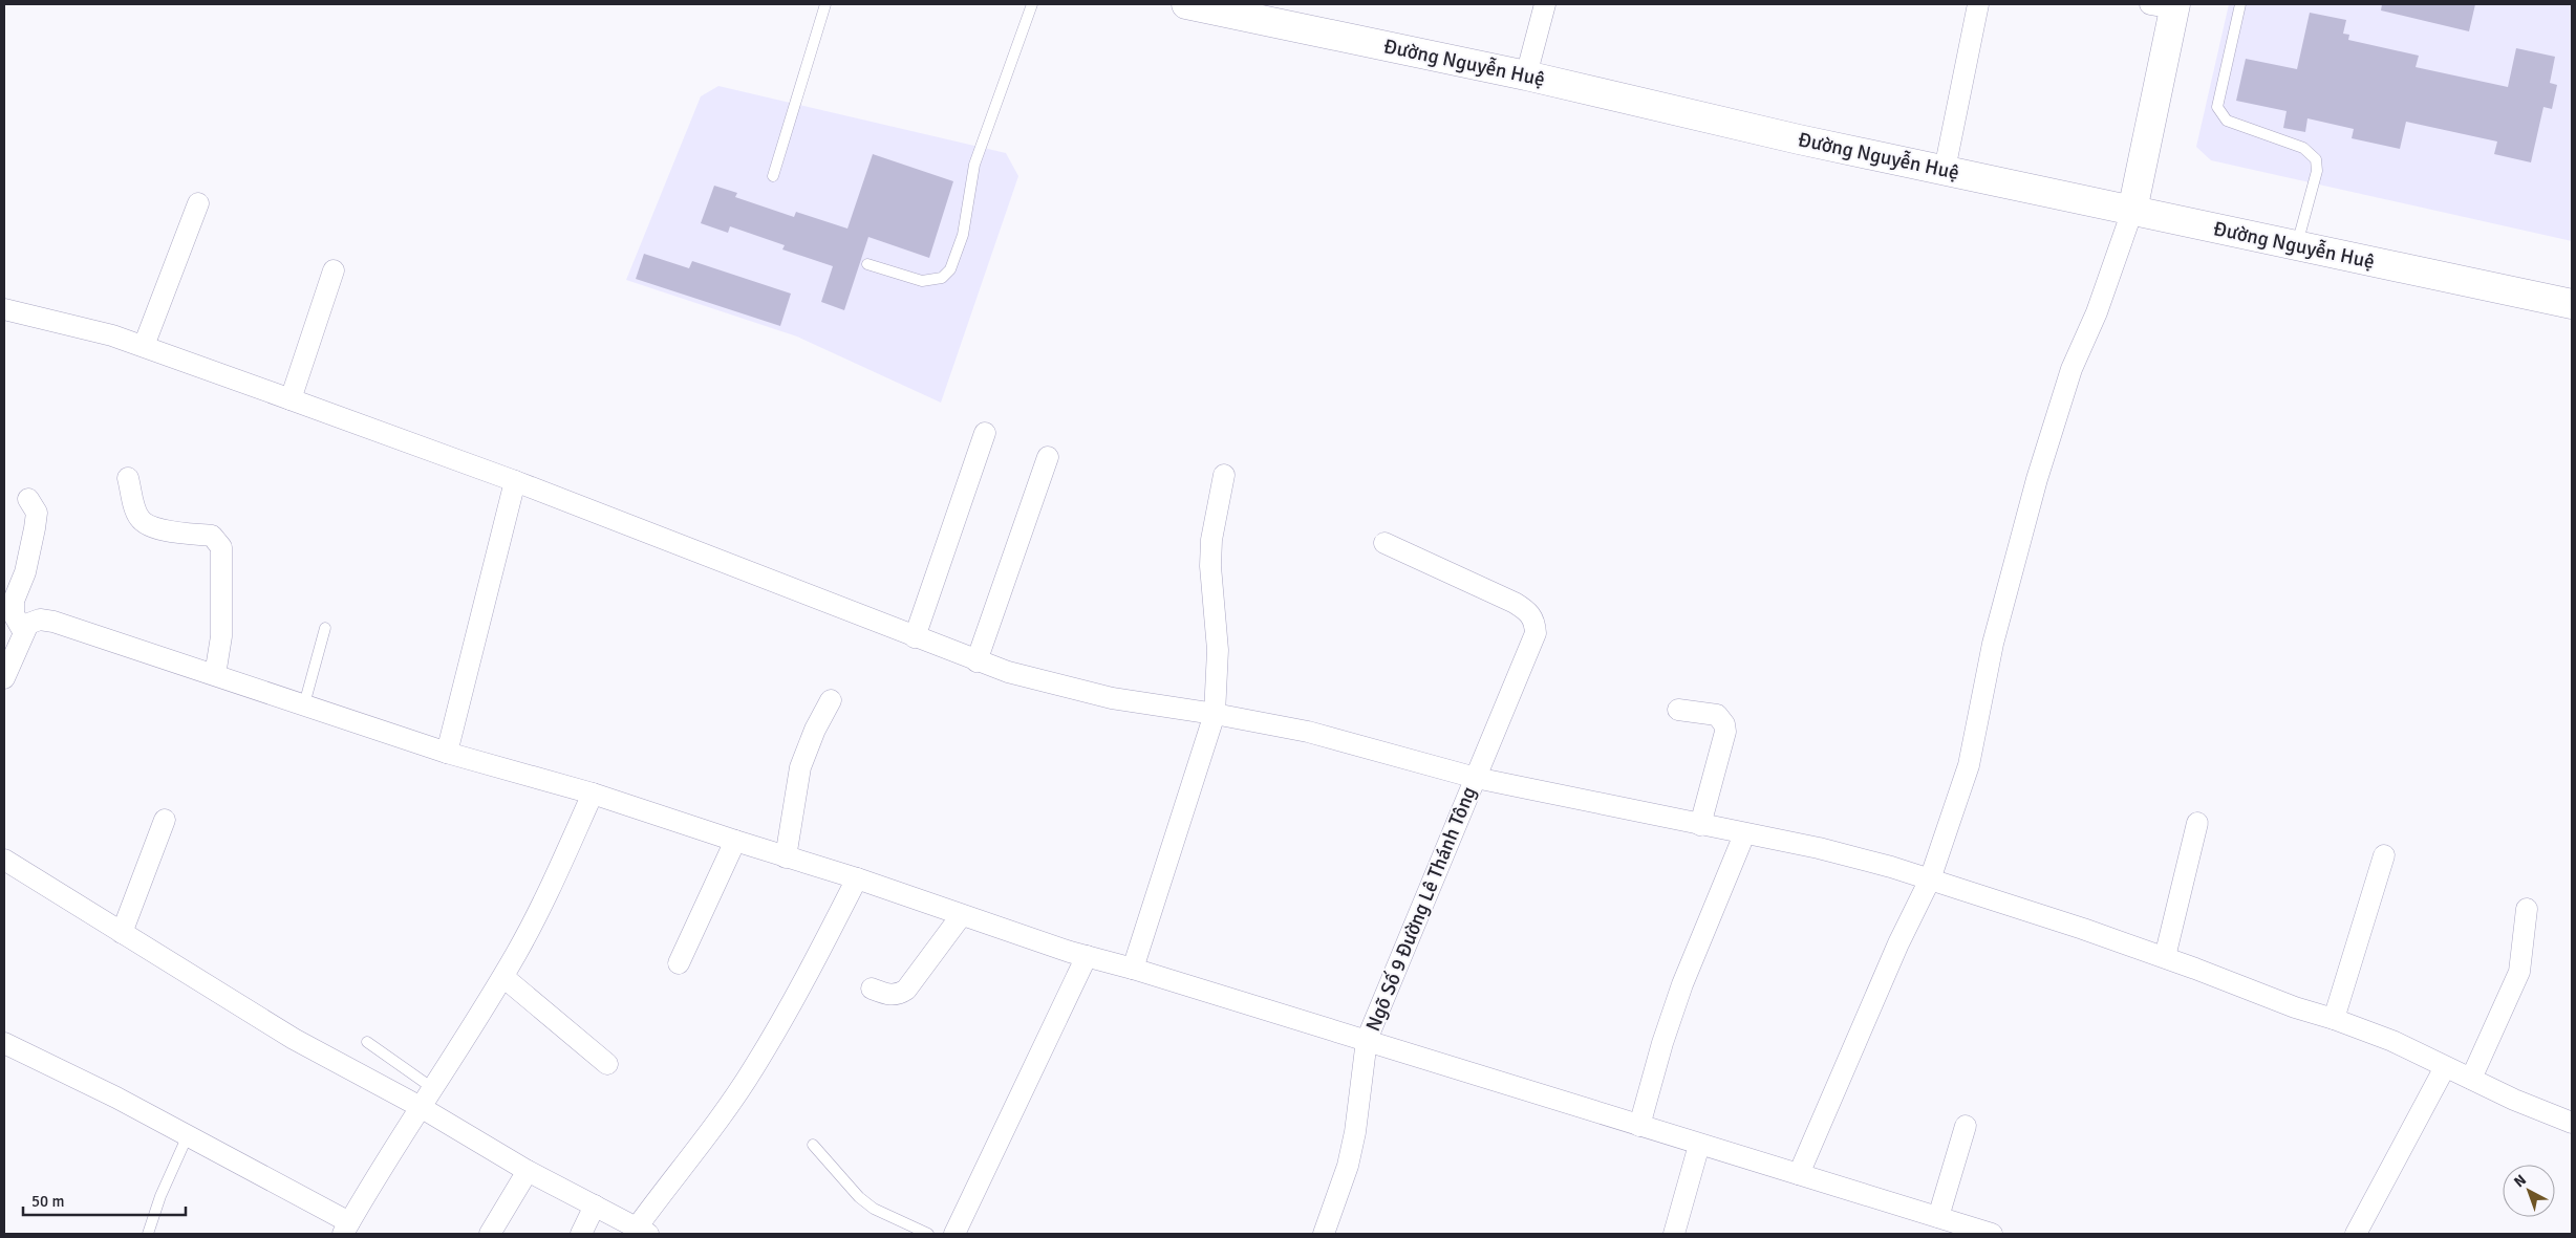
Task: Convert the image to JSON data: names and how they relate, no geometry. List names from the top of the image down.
{
  "streets": {
    "street": ["Đường Nguyễn Huệ", "Ngõ Số 9 Đường Lê Thánh Tông"]
  },
  "scale_bar": "50 m",
  "north": "top left"
}
